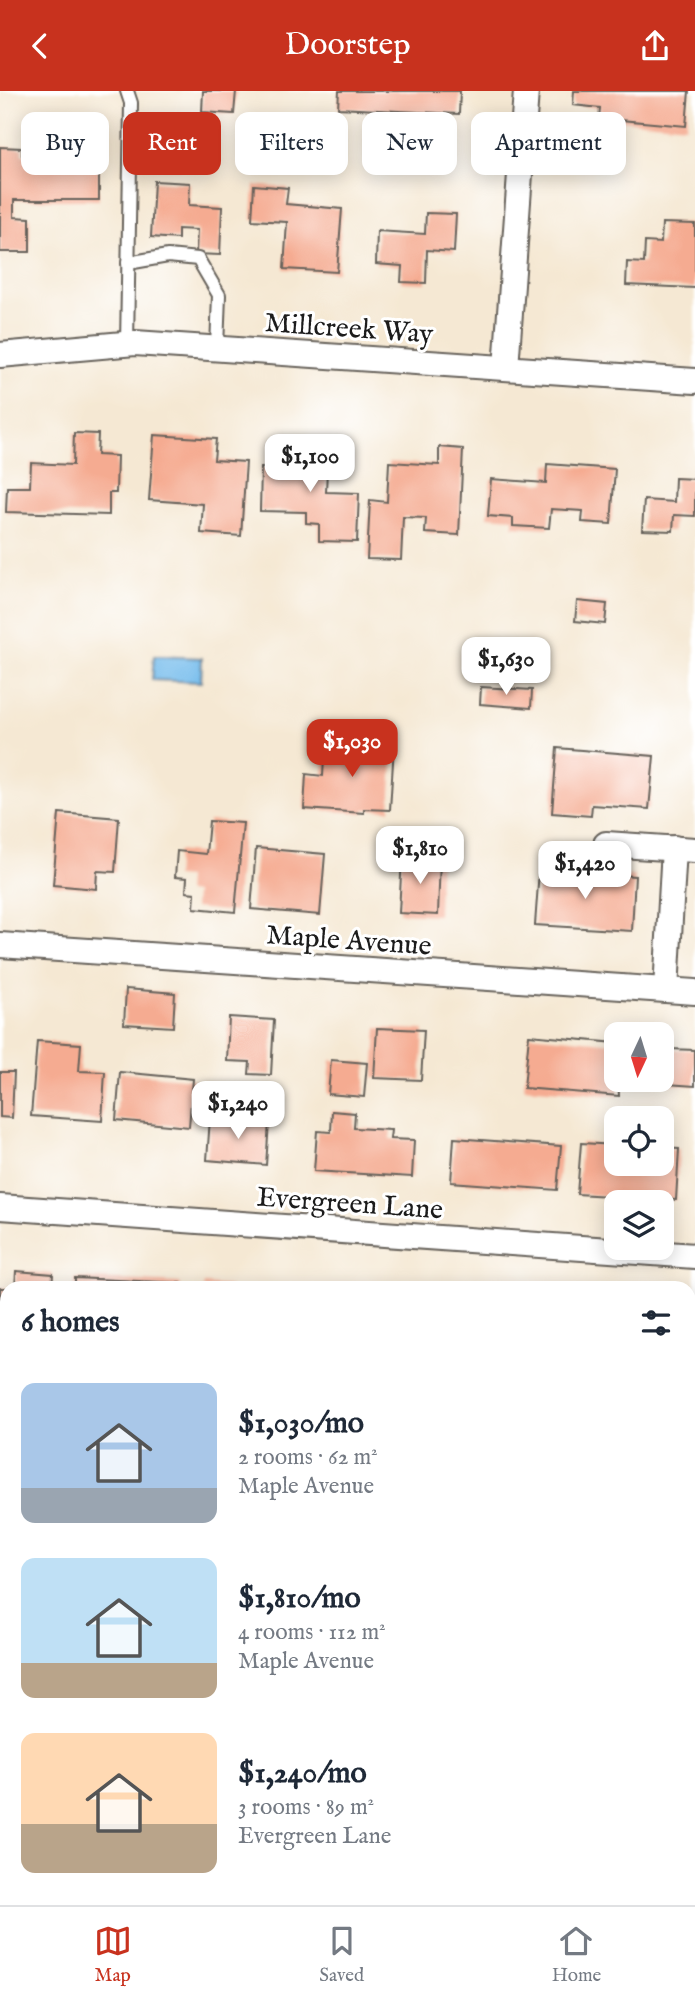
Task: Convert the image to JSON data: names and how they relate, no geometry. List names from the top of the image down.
{
  "streets": {
    "street": ["Millcreek Way", "Maple Avenue", "Evergreen Lane"]
  },
  "north": "bottom",
  "page": {
    "header": "Doorstep",
    "chip": [
      "Buy",
      "Rent",
      "Filters",
      "New",
      "Apartment"
    ],
    "price": [
      "$1,100",
      "$1,630",
      "$1,030",
      "$1,810",
      "$1,420",
      "$1,240"
    ],
    "heading": "6 homes",
    "list": [
      {
        "name": "$1,030/mo",
        "note": "2 rooms · 62 m² · Maple Avenue"
      },
      {
        "name": "$1,810/mo",
        "note": "4 rooms · 112 m² · Maple Avenue"
      },
      {
        "name": "$1,240/mo",
        "note": "3 rooms · 89 m² · Evergreen Lane"
      }
    ],
    "tabs": ["Map", "Saved", "Home"]
  }
}
